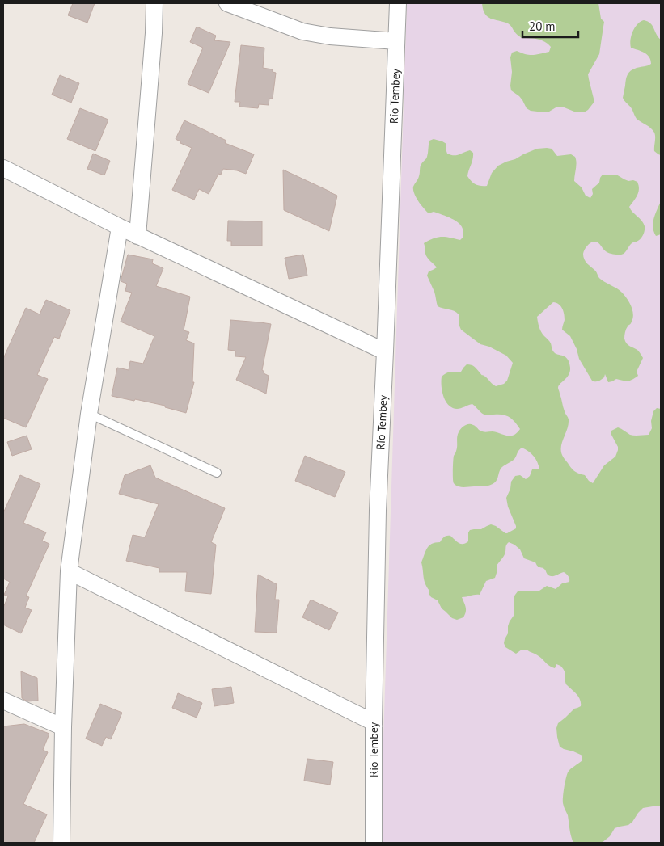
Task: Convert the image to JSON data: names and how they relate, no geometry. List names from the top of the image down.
{
  "streets": {
    "street": ["Río Tembey"]
  },
  "scale_bar": "20 m"
}
